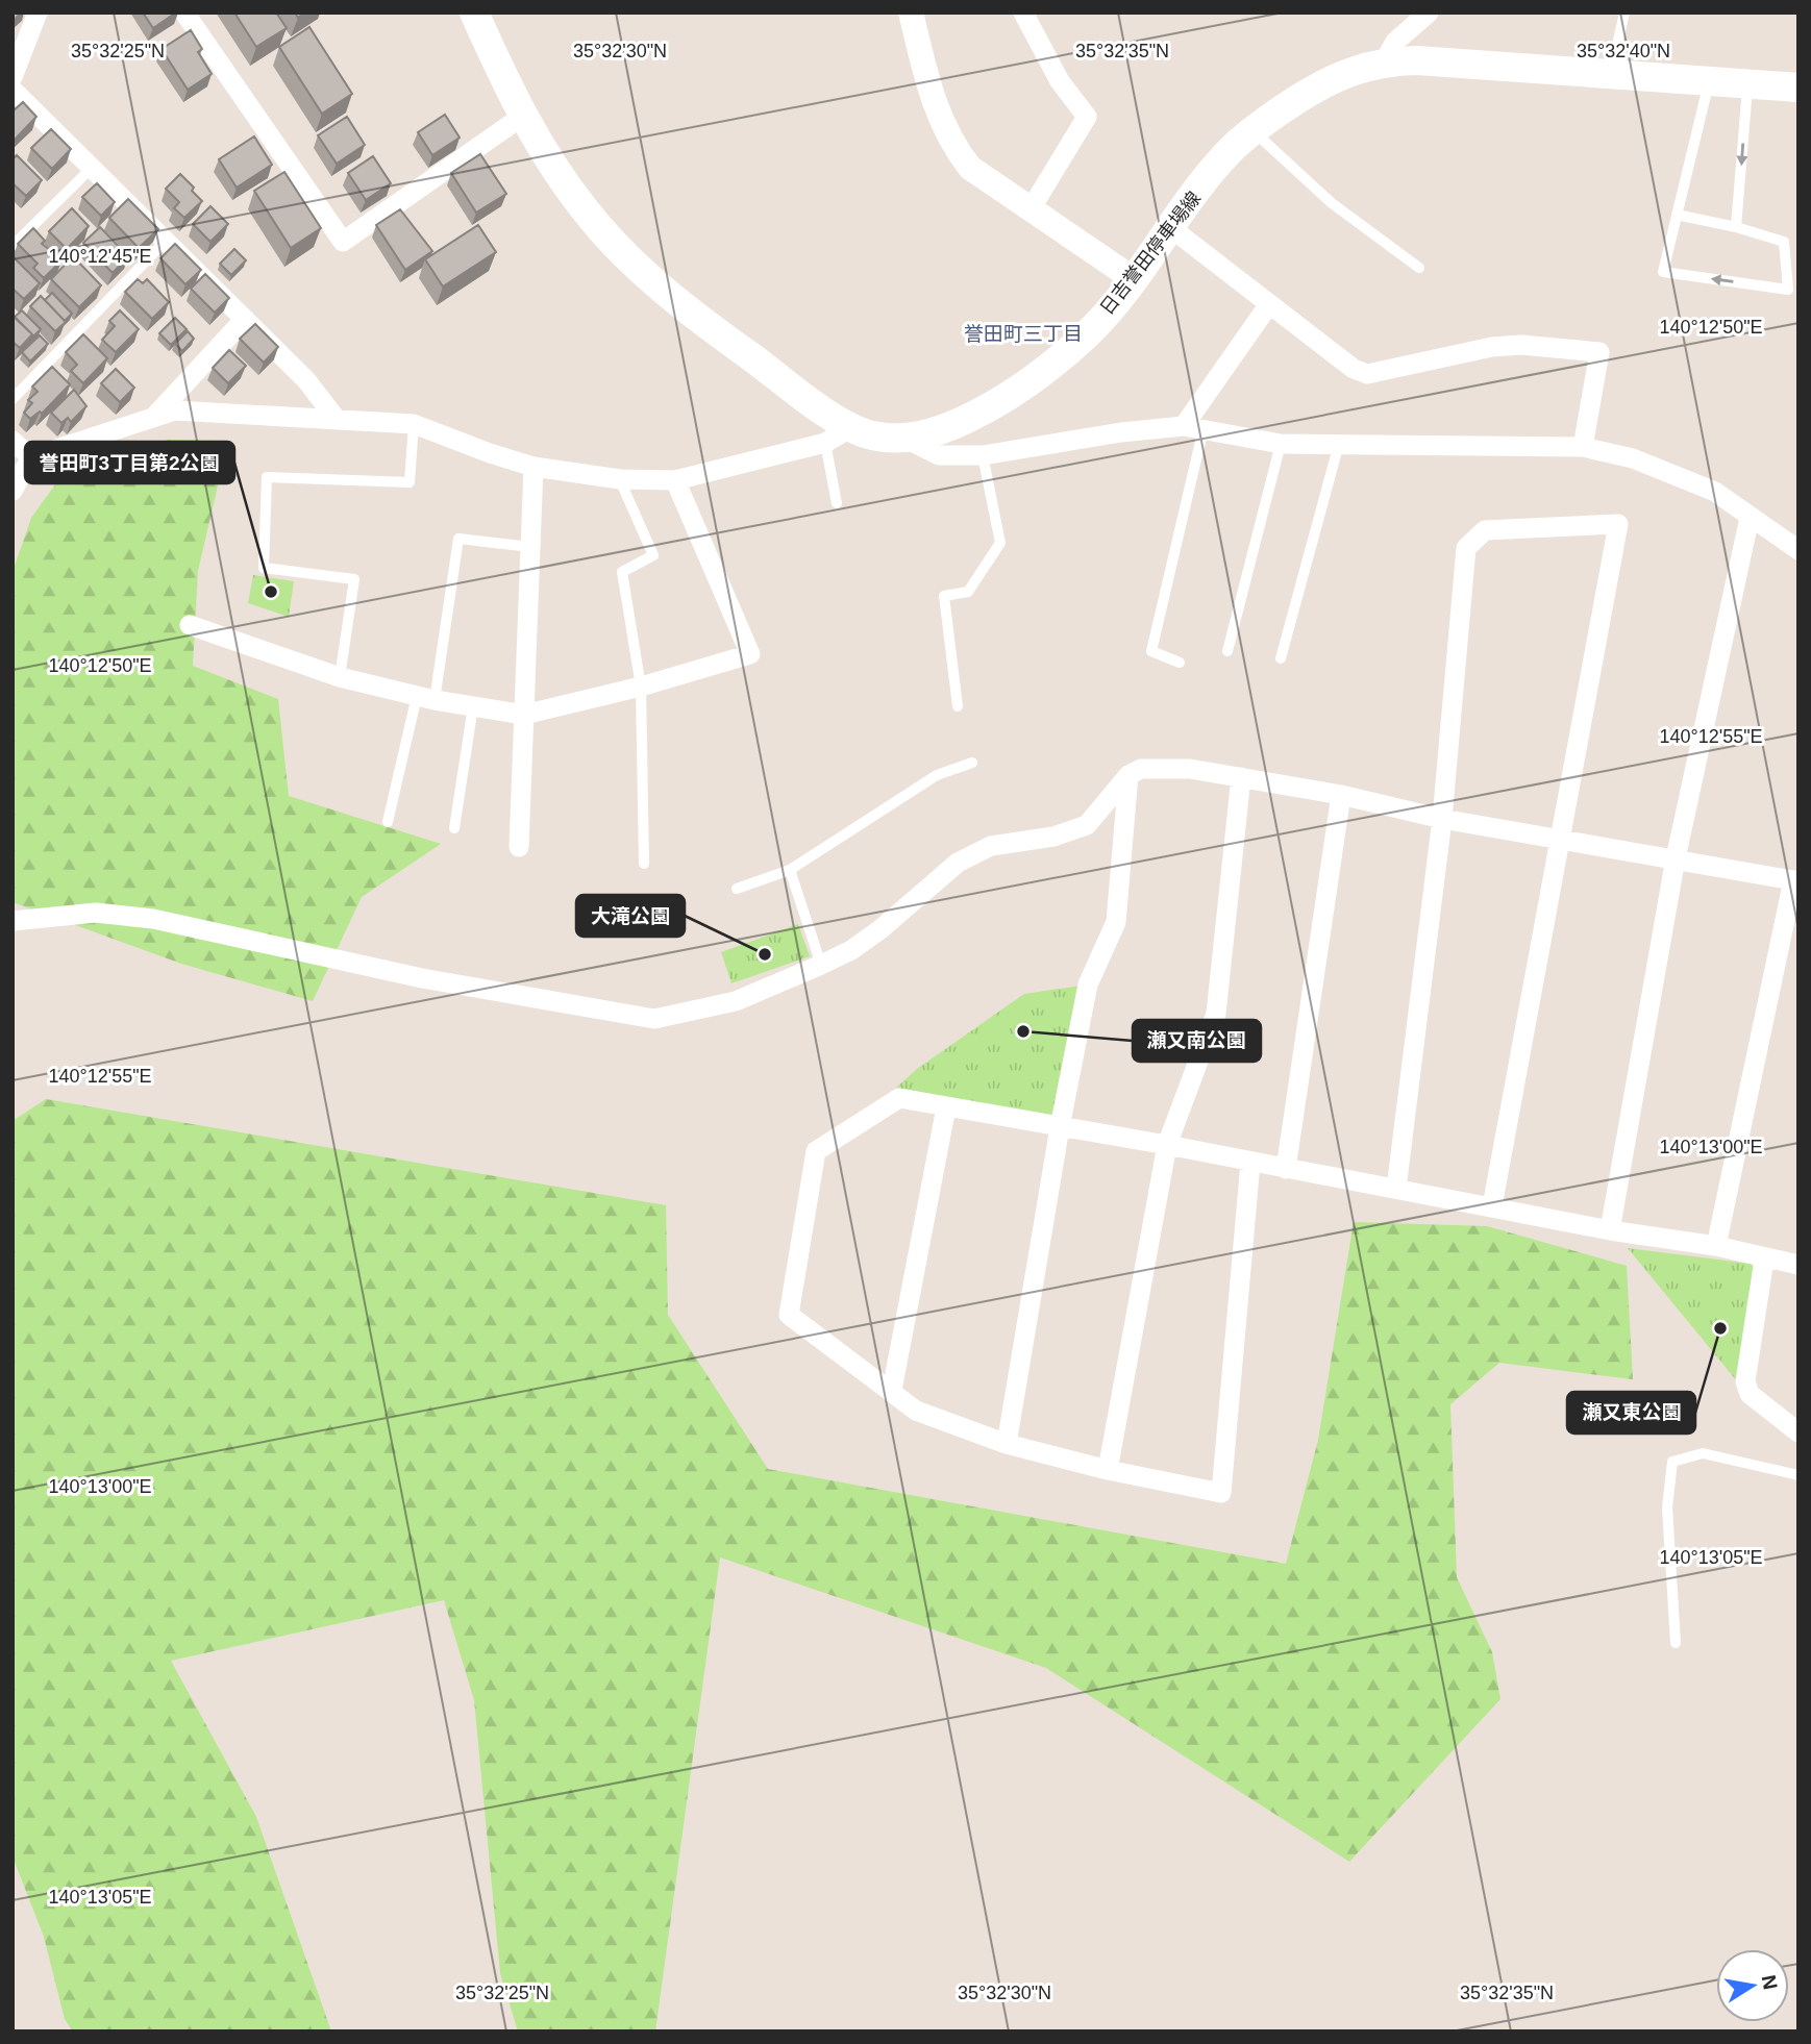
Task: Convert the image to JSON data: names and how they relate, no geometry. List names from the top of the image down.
{
  "streets": {
    "main road": ["日吉誉田停車場線"]
  },
  "districts": ["誉田町三丁目"],
  "places": [
    "誉田町3丁目第2公園",
    "大滝公園",
    "瀬又南公園",
    "瀬又東公園"
  ],
  "north": "right",
  "coordinates": [
    "35°32'25\"N",
    "35°32'30\"N",
    "35°32'35\"N",
    "35°32'40\"N",
    "140°12'45\"E",
    "140°12'50\"E",
    "140°12'55\"E",
    "140°13'00\"E",
    "140°13'05\"E"
  ]
}
